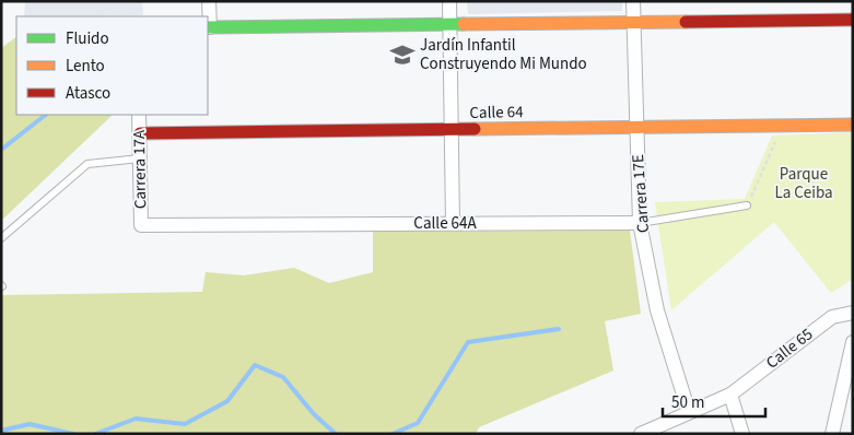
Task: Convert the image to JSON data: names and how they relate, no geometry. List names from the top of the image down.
{
  "streets": {
    "street": [
      "Calle 64",
      "Carrera 17A",
      "Carrera 17E",
      "Calle 64A",
      "Calle 65"
    ]
  },
  "crossings": [
    ["Calle 64", "Carrera 17A"],
    ["Calle 64", "Carrera 17E"],
    ["Carrera 17A", "Calle 64A"],
    ["Carrera 17E", "Calle 64A"],
    ["Carrera 17E", "Calle 65"]
  ],
  "parks": ["Parque La Ceiba"],
  "places": {
    "school or university": ["Jardín Infantil Construyendo Mi Mundo"]
  },
  "legend": ["Fluido", "Lento", "Atasco"],
  "scale_bar": "50 m"
}
